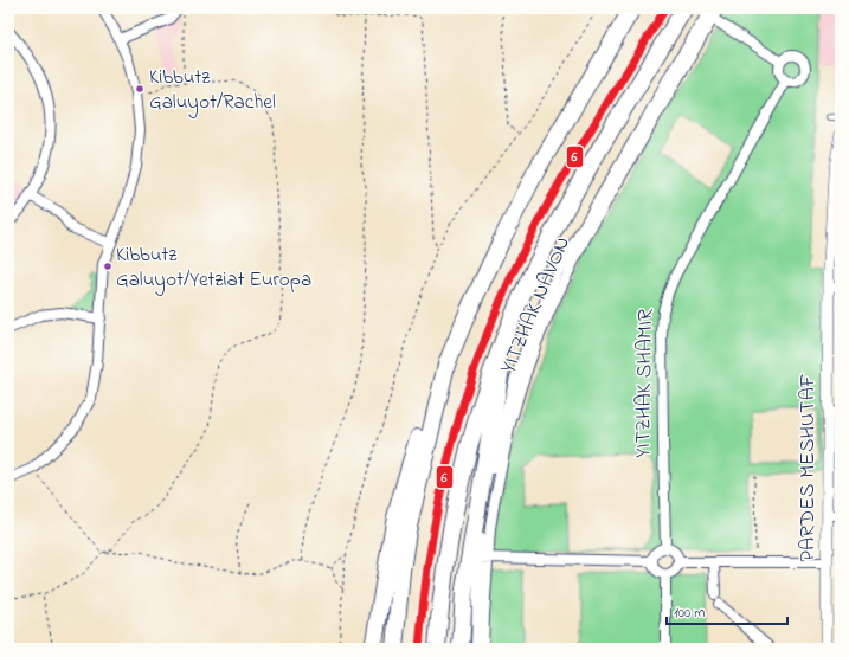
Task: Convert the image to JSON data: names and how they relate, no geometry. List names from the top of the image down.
{
  "streets": {
    "street": ["YITZHAK NAVON", "YITZHAK SHAMIR", "PARDES MESHUTAF"]
  },
  "places": ["Kibbutz Galuyot/Rachel", "Kibbutz Galuyot/Yetziat Europa"],
  "lines": ["transit line 6"],
  "scale_bar": "100 m"
}
